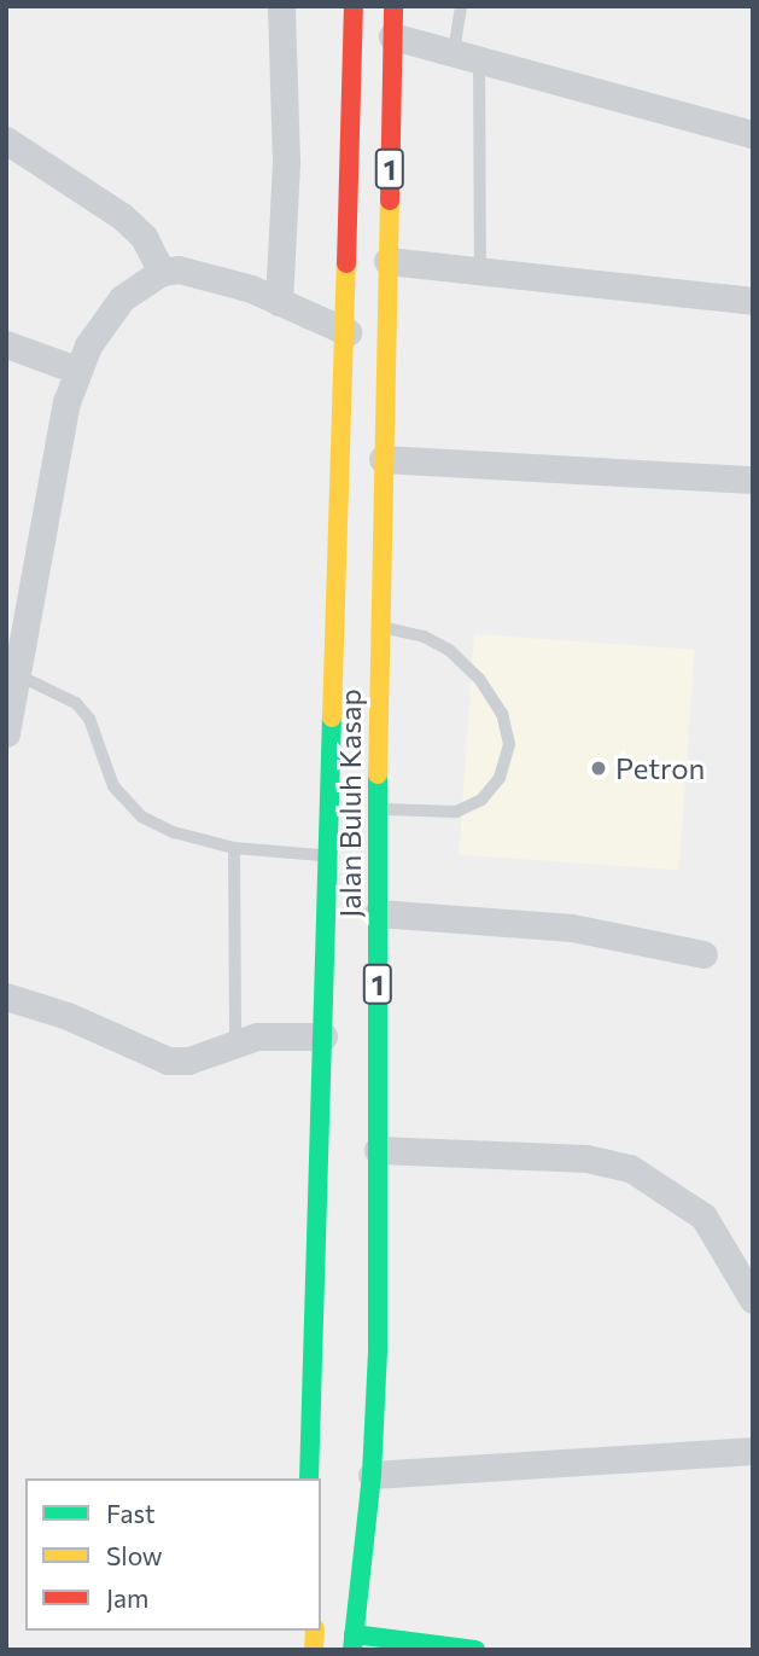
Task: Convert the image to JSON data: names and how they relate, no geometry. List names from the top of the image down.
{
  "streets": {
    "main road": ["1", "Jalan Buluh Kasap"]
  },
  "places": ["Petron"],
  "legend": ["Fast", "Slow", "Jam"]
}
